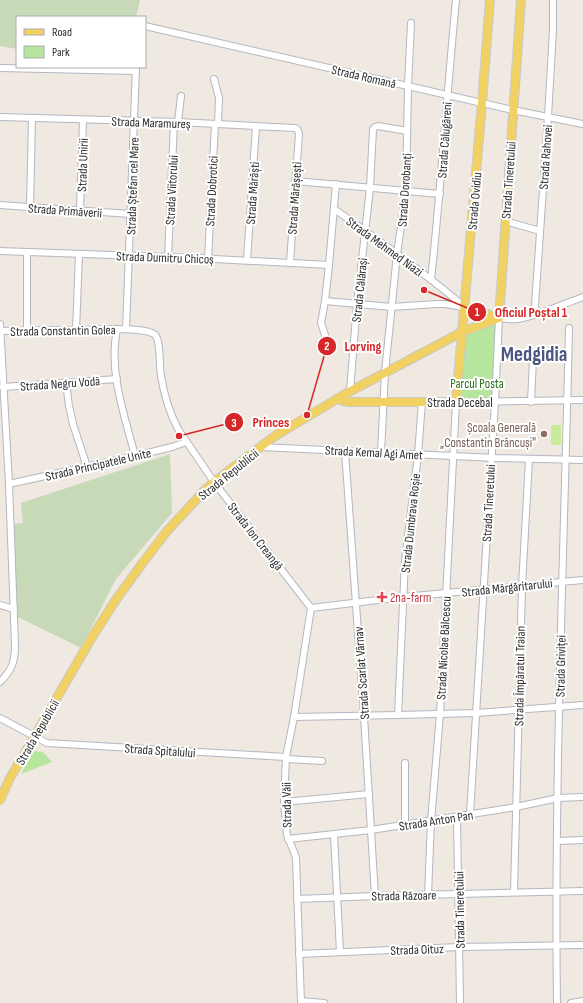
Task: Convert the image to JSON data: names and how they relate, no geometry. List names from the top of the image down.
{
  "streets": {
    "main road": [
      "Strada Tineretului",
      "Strada Ovidiu",
      "Strada Mehmed Niazi",
      "Strada Decebal",
      "Strada Republicii"
    ],
    "street": [
      "Strada Romană",
      "Strada Maramureș",
      "Strada Călugăreni",
      "Strada Rahovei",
      "Strada Unirii",
      "Strada Ștefan cel Mare",
      "Strada Viitorului",
      "Strada Dorobanți",
      "Strada Dobrotici",
      "Strada Mărăști",
      "Strada Mărășești",
      "Strada Primăverii",
      "Strada Dumitru Chicoș",
      "Strada Călărași",
      "Strada Constantin Golea",
      "Strada Negru Vodă",
      "Strada Kemal Agi Amet",
      "Strada Principatele Unite",
      "Strada Dumbrava Roșie",
      "Strada Ion Creangă",
      "Strada Mărgăritarului",
      "Strada Nicolae Bălcescu",
      "Strada Griviței",
      "Strada Scarlat Vârnav",
      "Strada Împăratul Traian",
      "Strada Spitalului",
      "Strada Văii",
      "Strada Anton Pan",
      "Strada Răzoare",
      "Strada Oituz"
    ]
  },
  "crossings": [
    ["Strada Romană", "Strada Călugăreni"],
    ["Strada Romană", "Strada Rahovei"],
    ["Strada Romană", "Strada Tineretului"],
    ["Strada Romană", "Strada Dorobanți"],
    ["Strada Romană", "Strada Ovidiu"],
    ["Strada Maramureș", "Strada Unirii"],
    ["Strada Maramureș", "Strada Ștefan cel Mare"],
    ["Strada Maramureș", "Strada Viitorului"],
    ["Strada Maramureș", "Strada Dobrotici"],
    ["Strada Maramureș", "Strada Mărăști"],
    ["Strada Maramureș", "Strada Mărășești"],
    ["Strada Călugăreni", "Strada Mehmed Niazi"],
    ["Strada Rahovei", "Strada Republicii"],
    ["Strada Unirii", "Strada Primăverii"],
    ["Strada Tineretului", "Strada Mehmed Niazi"],
    ["Strada Tineretului", "Strada Decebal"],
    ["Strada Tineretului", "Strada Kemal Agi Amet"],
    ["Strada Tineretului", "Strada Republicii"],
    ["Strada Tineretului", "Strada Mărgăritarului"],
    ["Strada Tineretului", "Strada Anton Pan"],
    ["Strada Tineretului", "Strada Răzoare"],
    ["Strada Tineretului", "Strada Oituz"],
    ["Strada Ștefan cel Mare", "Strada Primăverii"],
    ["Strada Ștefan cel Mare", "Strada Dumitru Chicoș"],
    ["Strada Ștefan cel Mare", "Strada Constantin Golea"],
    ["Strada Ștefan cel Mare", "Strada Ion Creangă"],
    ["Strada Viitorului", "Strada Dumitru Chicoș"],
    ["Strada Dorobanți", "Strada Mehmed Niazi"],
    ["Strada Dorobanți", "Strada Călărași"],
    ["Strada Dorobanți", "Strada Decebal"],
    ["Strada Dorobanți", "Strada Kemal Agi Amet"],
    ["Strada Dorobanți", "Strada Republicii"],
    ["Strada Dobrotici", "Strada Dumitru Chicoș"],
    ["Strada Mărăști", "Strada Dumitru Chicoș"],
    ["Strada Mărășești", "Strada Dumitru Chicoș"],
    ["Strada Ovidiu", "Strada Mehmed Niazi"],
    ["Strada Ovidiu", "Strada Decebal"],
    ["Strada Ovidiu", "Strada Republicii"],
    ["Strada Ovidiu", "Strada Nicolae Bălcescu"],
    ["Strada Mehmed Niazi", "Strada Călărași"],
    ["Strada Mehmed Niazi", "Strada Republicii"],
    ["Strada Călărași", "Strada Republicii"],
    ["Strada Constantin Golea", "Strada Ion Creangă"],
    ["Strada Decebal", "Strada Republicii"],
    ["Strada Decebal", "Strada Dumbrava Roșie"],
    ["Strada Decebal", "Strada Nicolae Bălcescu"],
    ["Strada Decebal", "Strada Griviței"],
    ["Strada Kemal Agi Amet", "Strada Republicii"],
    ["Strada Kemal Agi Amet", "Strada Dumbrava Roșie"],
    ["Strada Kemal Agi Amet", "Strada Nicolae Bălcescu"],
    ["Strada Kemal Agi Amet", "Strada Griviței"],
    ["Strada Kemal Agi Amet", "Strada Scarlat Vârnav"],
    ["Strada Kemal Agi Amet", "Strada Împăratul Traian"],
    ["Strada Principatele Unite", "Strada Ion Creangă"],
    ["Strada Republicii", "Strada Ion Creangă"],
    ["Strada Republicii", "Strada Spitalului"],
    ["Strada Dumbrava Roșie", "Strada Mărgăritarului"],
    ["Strada Ion Creangă", "Strada Mărgăritarului"],
    ["Strada Ion Creangă", "Strada Văii"],
    ["Strada Mărgăritarului", "Strada Nicolae Bălcescu"],
    ["Strada Mărgăritarului", "Strada Griviței"],
    ["Strada Mărgăritarului", "Strada Scarlat Vârnav"],
    ["Strada Mărgăritarului", "Strada Împăratul Traian"],
    ["Strada Mărgăritarului", "Strada Văii"],
    ["Strada Nicolae Bălcescu", "Strada Anton Pan"],
    ["Strada Nicolae Bălcescu", "Strada Răzoare"],
    ["Strada Griviței", "Strada Anton Pan"],
    ["Strada Griviței", "Strada Răzoare"],
    ["Strada Griviței", "Strada Oituz"],
    ["Strada Scarlat Vârnav", "Strada Anton Pan"],
    ["Strada Scarlat Vârnav", "Strada Răzoare"],
    ["Strada Împăratul Traian", "Strada Anton Pan"],
    ["Strada Împăratul Traian", "Strada Răzoare"],
    ["Strada Spitalului", "Strada Văii"],
    ["Strada Văii", "Strada Anton Pan"],
    ["Strada Văii", "Strada Răzoare"],
    ["Strada Văii", "Strada Oituz"]
  ],
  "districts": ["Medgidia"],
  "parks": ["Parcul Posta"],
  "places": {
    "other": [
      "Oficiul Poștal 1",
      "Lorving",
      "Școala Generală „Constantin Brâncuși\"",
      "Princes"
    ],
    "health": ["2na-farm"]
  },
  "legend": ["Road", "Park"]
}
